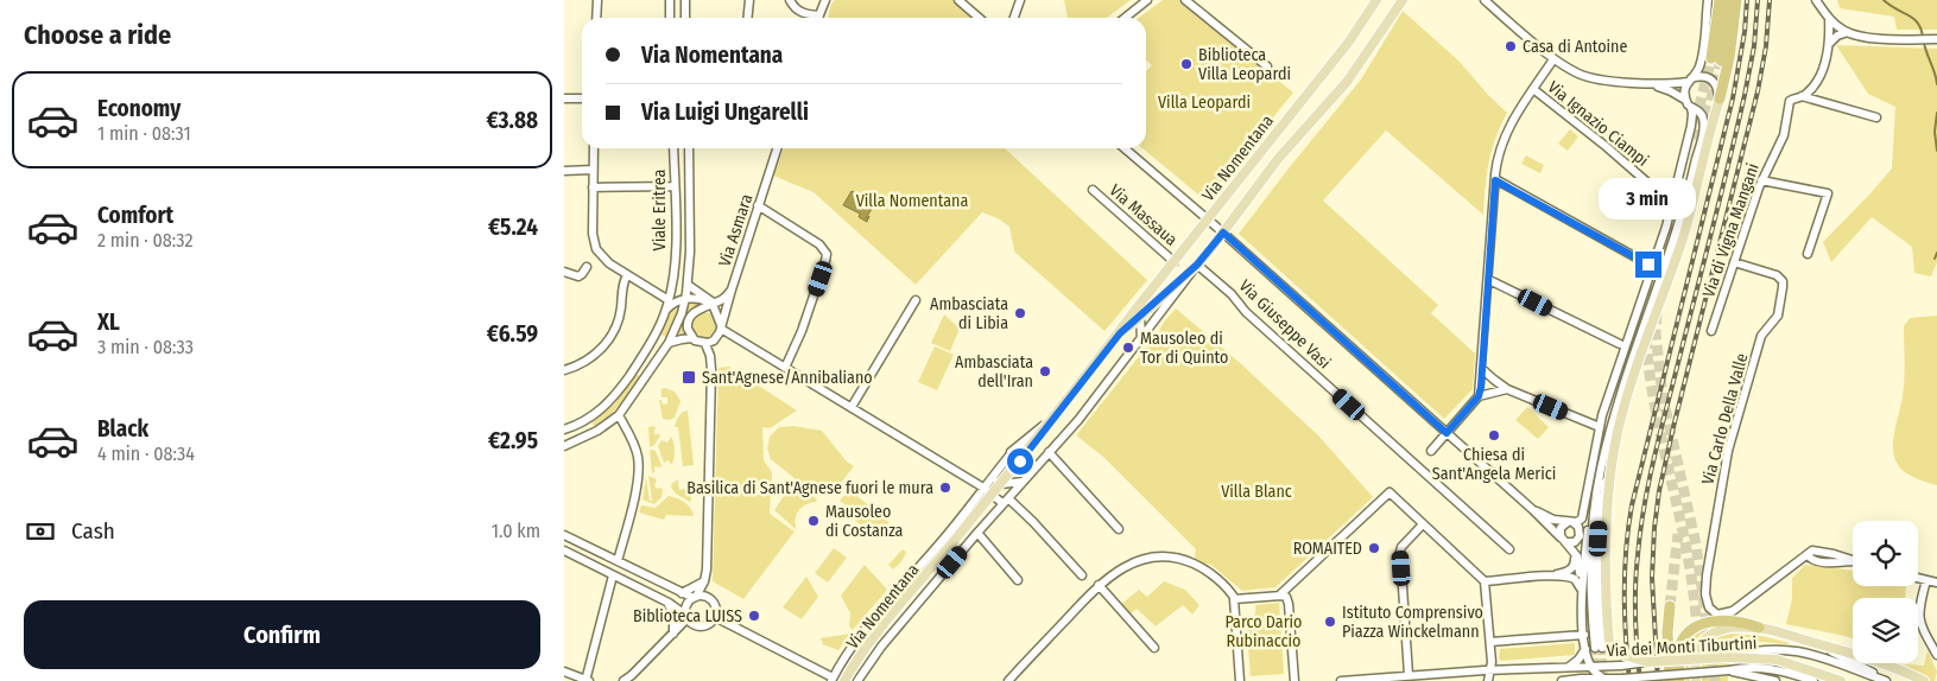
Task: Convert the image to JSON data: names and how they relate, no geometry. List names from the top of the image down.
{
  "streets": {
    "main road": ["Via Nomentana", "Via dei Monti Tiburtini"],
    "street": [
      "Via Ignazio Ciampi",
      "Viale Eritrea",
      "Via Massaua",
      "Via Asmara",
      "Via di Vigna Mangani",
      "Via Giuseppe Vasi",
      "Via Carlo Della Valle"
    ]
  },
  "crossings": [
    ["Via Nomentana", "Via Massaua"],
    ["Via Nomentana", "Via Giuseppe Vasi"],
    ["Via di Vigna Mangani", "Via Carlo Della Valle"]
  ],
  "parks": [
    "Villa Leopardi",
    "Villa Nomentana",
    "Villa Blanc",
    "Parco Dario Rubinaccio"
  ],
  "places": {
    "other": [
      "Casa di Antoine",
      "Biblioteca Villa Leopardi",
      "Ambasciata di Libia",
      "Mausoleo di Tor di Quinto",
      "Ambasciata dell'Iran",
      "Chiesa di Sant'Angela Merici",
      "Basilica di Sant'Agnese fuori le mura",
      "Mausoleo di Costanza",
      "ROMAITED",
      "Biblioteca LUISS",
      "Istituto Comprensivo Piazza Winckelmann"
    ],
    "transit": ["Sant'Agnese/Annibaliano"]
  },
  "page": {
    "heading": "Choose a ride",
    "banner": ["Via Nomentana", "Via Luigi Ungarelli"],
    "list": [
      {
        "name": "Economy",
        "note": "1 min · 08:31",
        "value": "€3.88"
      },
      {
        "name": "Comfort",
        "note": "2 min · 08:32",
        "value": "€5.24"
      },
      {
        "name": "XL",
        "note": "3 min · 08:33",
        "value": "€6.59"
      },
      {
        "name": "Black",
        "note": "4 min · 08:34",
        "value": "€2.95"
      }
    ],
    "bubble": "3 min",
    "pay": ["Cash", "1.0 km"],
    "buttons": "Confirm"
  }
}
